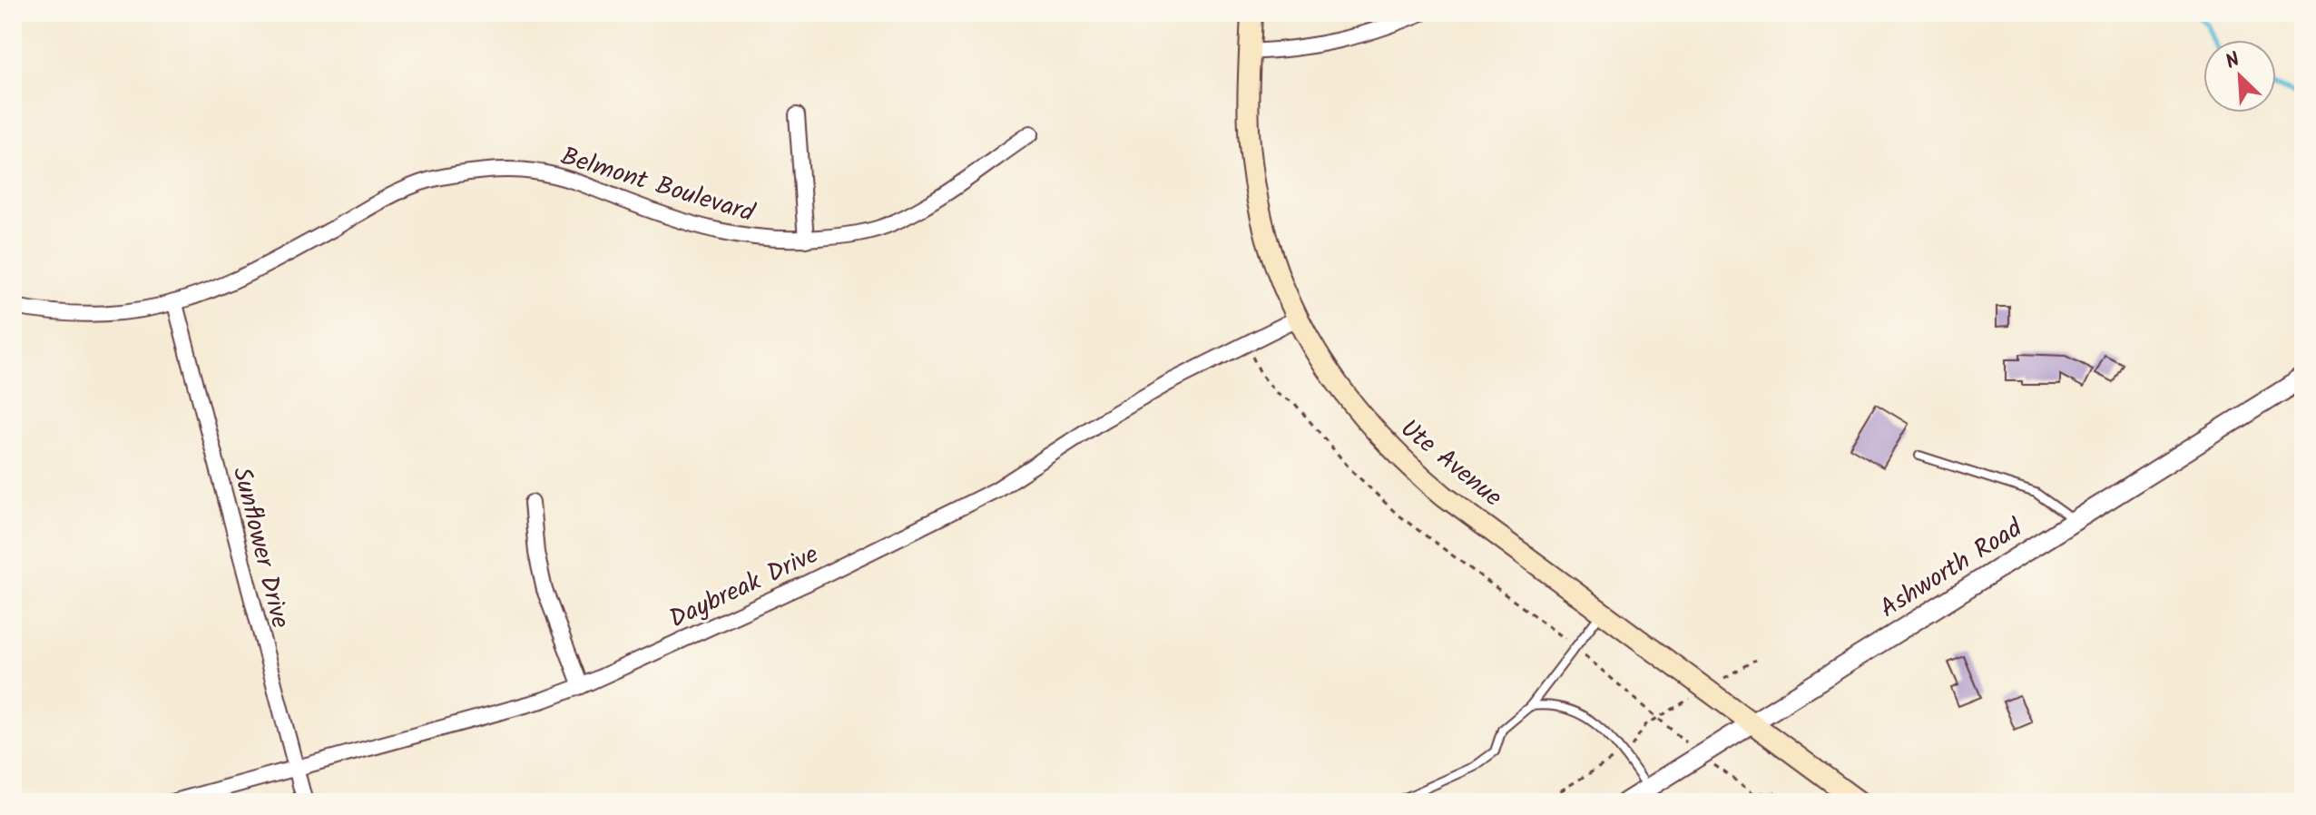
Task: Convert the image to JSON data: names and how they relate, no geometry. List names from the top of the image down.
{
  "streets": {
    "main road": ["Ute Avenue"],
    "street": [
      "Belmont Boulevard",
      "Sunflower Drive",
      "Ashworth Road",
      "Daybreak Drive"
    ]
  },
  "crossings": [
    ["Belmont Boulevard", "Sunflower Drive"],
    ["Ute Avenue", "Ashworth Road"],
    ["Ute Avenue", "Daybreak Drive"],
    ["Sunflower Drive", "Daybreak Drive"]
  ],
  "north": "top left"
}
